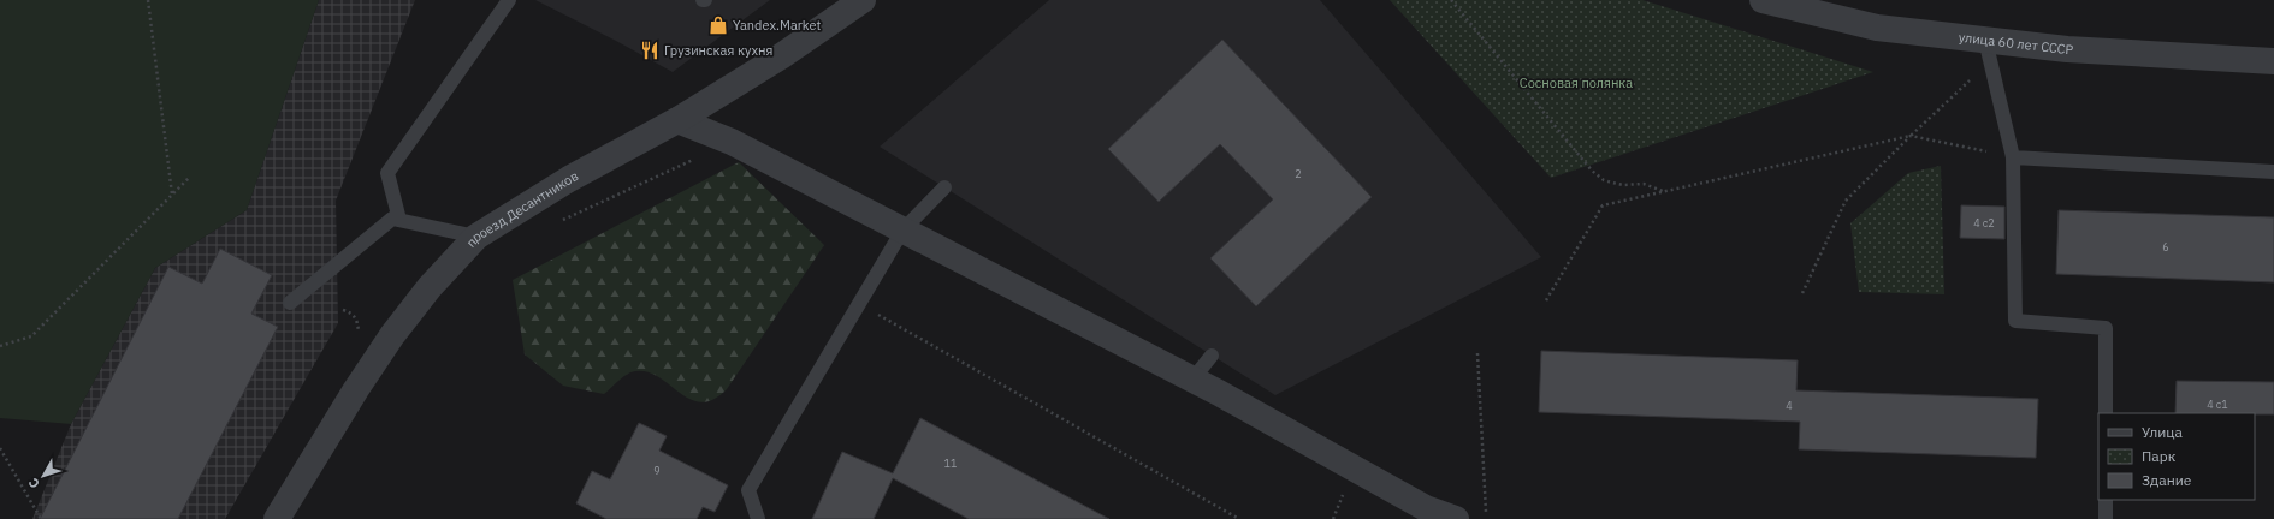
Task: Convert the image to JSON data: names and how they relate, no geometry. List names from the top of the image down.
{
  "streets": {
    "street": ["улица 60 лет СССР", "проезд Десантников"]
  },
  "parks": ["Сосновая полянка"],
  "places": {
    "shop": ["Yandex.Market"],
    "restaurant": ["Грузинская кухня"]
  },
  "house_numbers": [
    "2",
    "4 с2",
    "6",
    "4 с1",
    "4",
    "11",
    "9"
  ],
  "legend": ["Улица", "Парк", "Здание"],
  "north": "bottom left"
}
